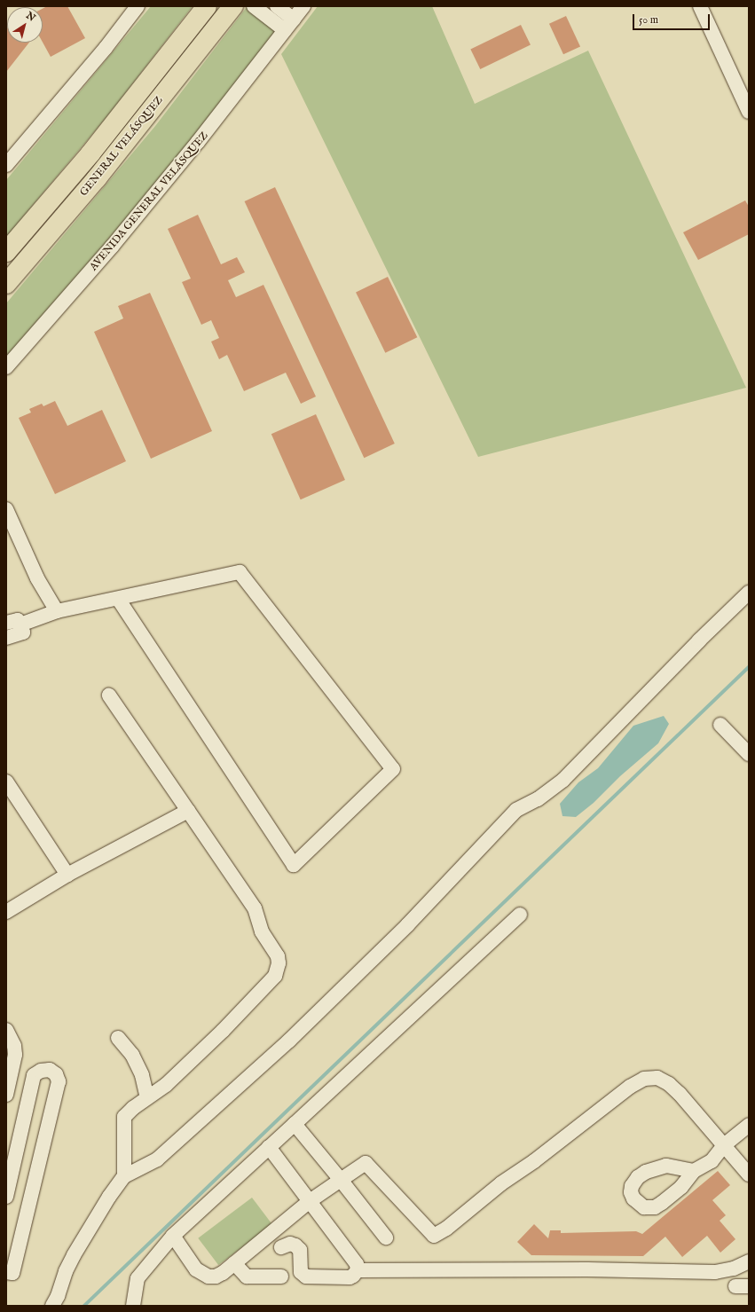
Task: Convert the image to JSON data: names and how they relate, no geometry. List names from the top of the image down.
{
  "streets": {
    "highway": ["GENERAL VELÁSQUEZ"],
    "street": ["AVENIDA GENERAL VELÁSQUEZ"]
  },
  "scale_bar": "50 m",
  "north": "top right"
}
